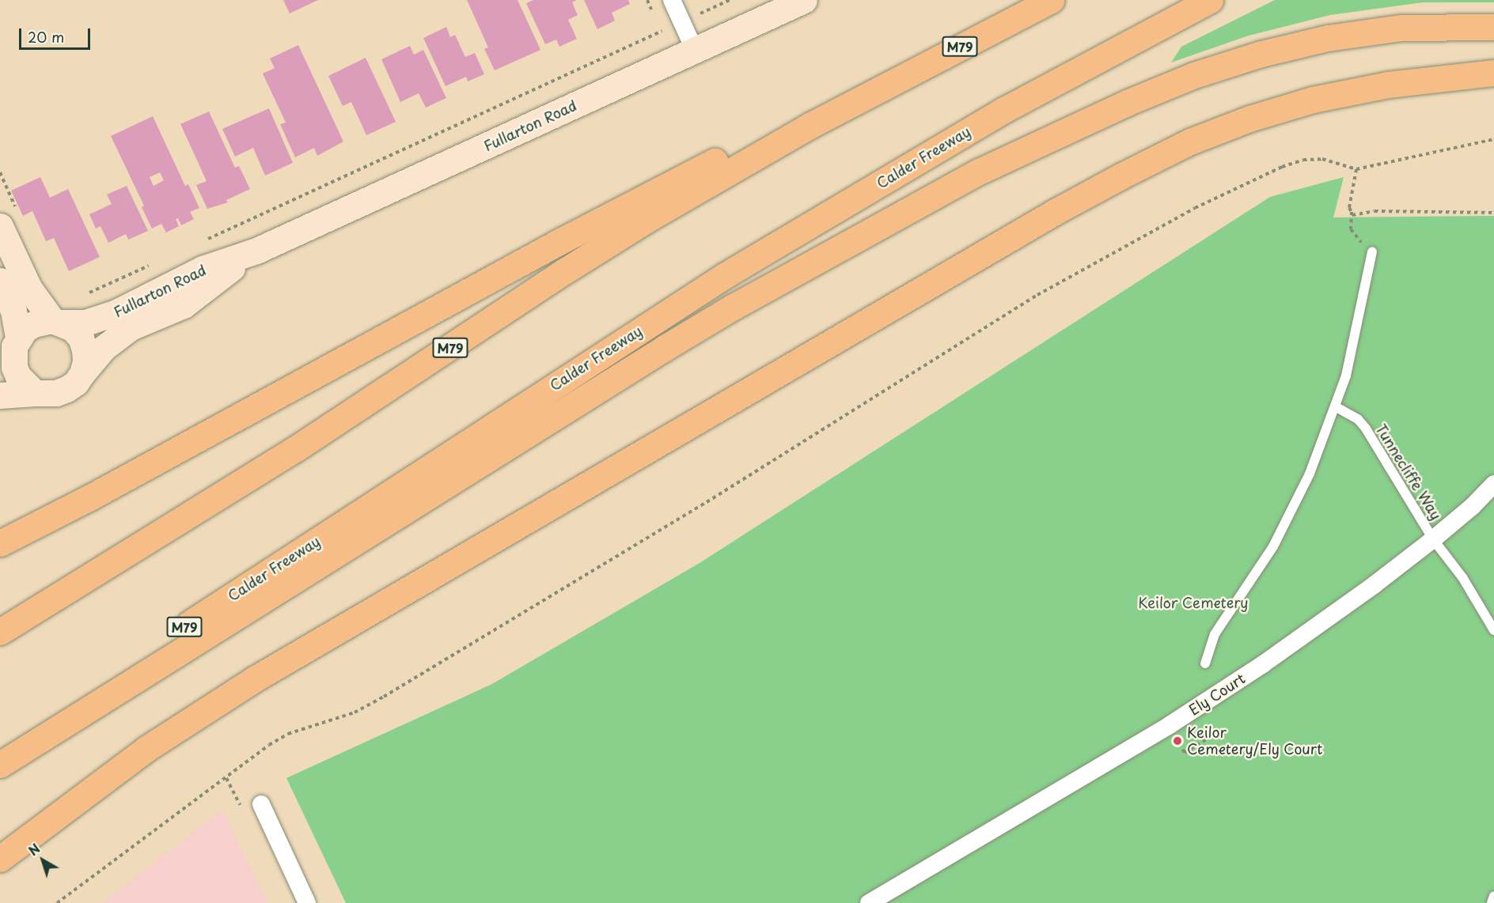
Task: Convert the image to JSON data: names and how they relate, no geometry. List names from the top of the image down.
{
  "streets": {
    "highway": ["M79", "Calder Freeway"],
    "main road": ["Fullarton Road"],
    "street": ["Ely Court"],
    "lane": ["Tunnecliffe Way"]
  },
  "crossings": [
    ["Tunnecliffe Way", "Ely Court"]
  ],
  "parks": ["Keilor Cemetery"],
  "places": ["Keilor Cemetery/Ely Court"],
  "scale_bar": "20 m",
  "north": "top left"
}
